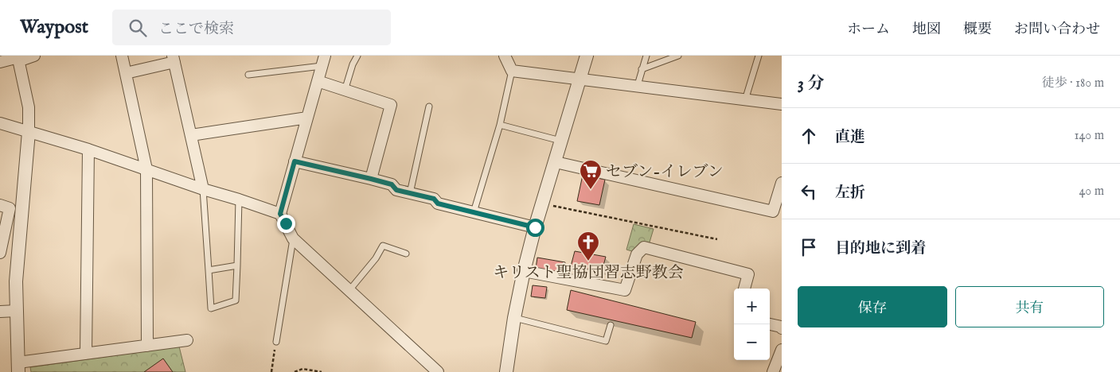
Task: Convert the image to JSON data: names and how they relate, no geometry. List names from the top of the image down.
{
  "places": {
    "supermarket": ["セブン-イレブン"],
    "church": ["キリスト聖協団習志野教会"]
  },
  "page": {
    "header": "Waypost",
    "search": "ここで検索",
    "nav": [
      "ホーム",
      "地図",
      "概要",
      "お問い合わせ"
    ],
    "heading": ["3 分", "徒歩 · 180 m"],
    "list": [
      ["直進", "140 m"],
      ["左折", "40 m"],
      "目的地に到着"
    ],
    "buttons": ["保存", "共有"],
    "map_buttons": ["+", "−"]
  }
}
